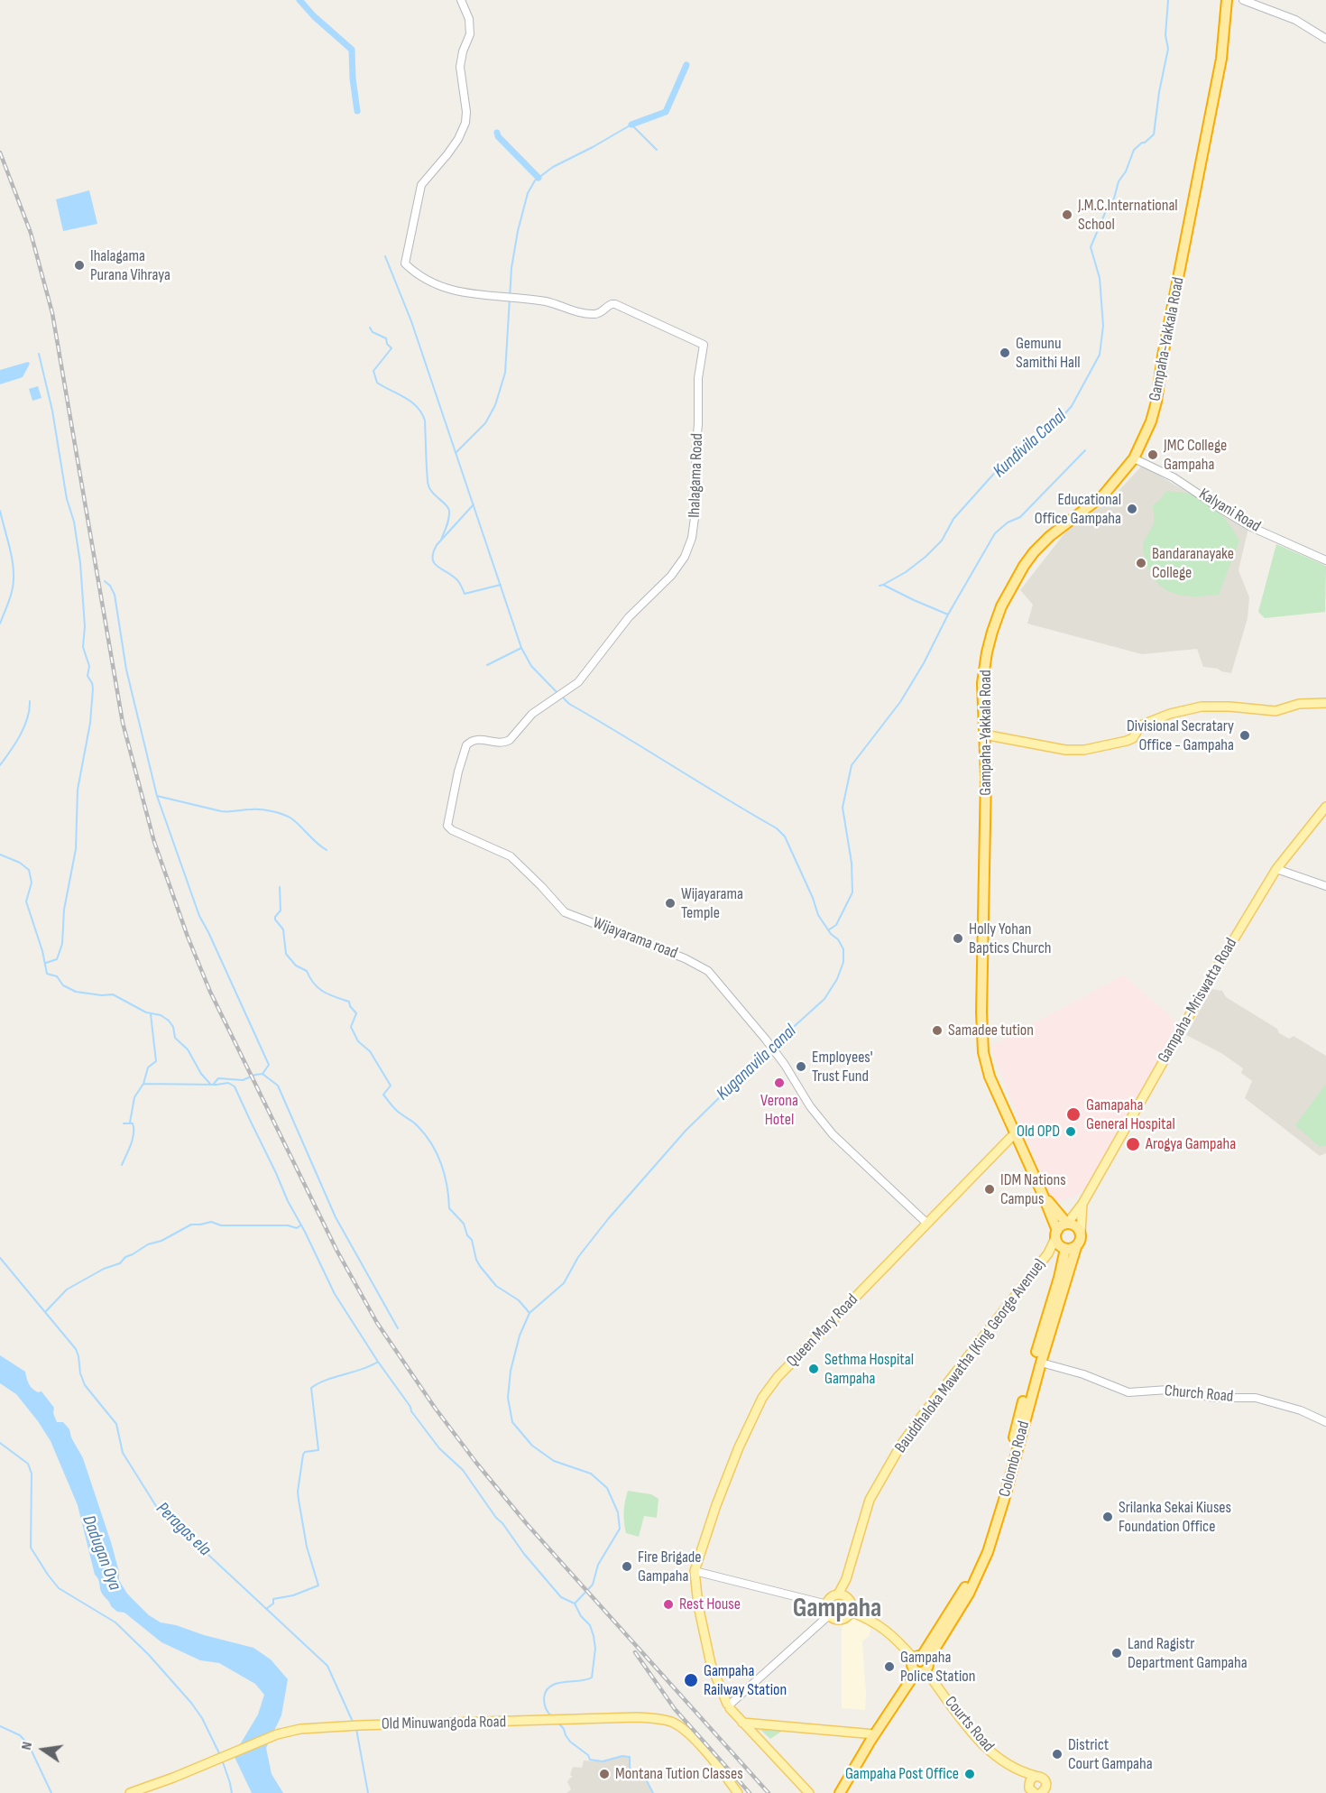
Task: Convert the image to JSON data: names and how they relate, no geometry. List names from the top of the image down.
{
  "streets": {
    "highway": ["Gampaha-Yakkala Road", "Colombo Road"],
    "main road": [
      "Gampaha-Mriswatta Road",
      "Queen Mary Road",
      "Bauddhaloka Mawatha (King George Avenue)",
      "Old Minuwangoda Road",
      "Courts Road"
    ],
    "street": [
      "Ihalagama Road",
      "Kalyani Road",
      "Wijayarama road",
      "Church Road"
    ]
  },
  "crossings": [
    ["Gampaha-Yakkala Road", "Kalyani Road"],
    ["Gampaha-Yakkala Road", "Gampaha-Mriswatta Road"],
    ["Gampaha-Yakkala Road", "Queen Mary Road"],
    ["Gampaha-Yakkala Road", "Bauddhaloka Mawatha (King George Avenue)"],
    ["Gampaha-Yakkala Road", "Colombo Road"],
    ["Ihalagama Road", "Wijayarama road"],
    ["Wijayarama road", "Queen Mary Road"],
    ["Gampaha-Mriswatta Road", "Bauddhaloka Mawatha (King George Avenue)"],
    ["Gampaha-Mriswatta Road", "Colombo Road"],
    ["Bauddhaloka Mawatha (King George Avenue)", "Colombo Road"],
    ["Church Road", "Colombo Road"],
    ["Colombo Road", "Courts Road"]
  ],
  "districts": ["Gampaha"],
  "water": [
    "Kundivila Canal",
    "Kuganavila canal",
    "Peragas ela",
    "Dadugan Oya"
  ],
  "places": [
    "J.M.C.International School",
    "Ihalagama Purana Vihraya",
    "Gemunu Samithi Hall",
    "JMC College Gampaha",
    "Educational Office Gampaha",
    "Bandaranayake College",
    "Divisional Secratary Office - Gampaha",
    "Wijayarama Temple",
    "Holly Yohan Baptics Church",
    "Samadee tution",
    "Employees' Trust Fund",
    "Verona Hotel",
    "Gamapaha General Hospital",
    "Old OPD",
    "Arogya Gampaha",
    "IDM Nations Campus",
    "Sethma Hospital Gampaha",
    "Srilanka Sekai Kiuses Foundation Office",
    "Fire Brigade Gampaha",
    "Rest House",
    "Land Ragistr Department Gampaha",
    "Gampaha Police Station",
    "Gampaha Railway Station",
    "District Court Gampaha",
    "Montana Tution Classes",
    "Gampaha Post Office"
  ],
  "north": "left"
}
